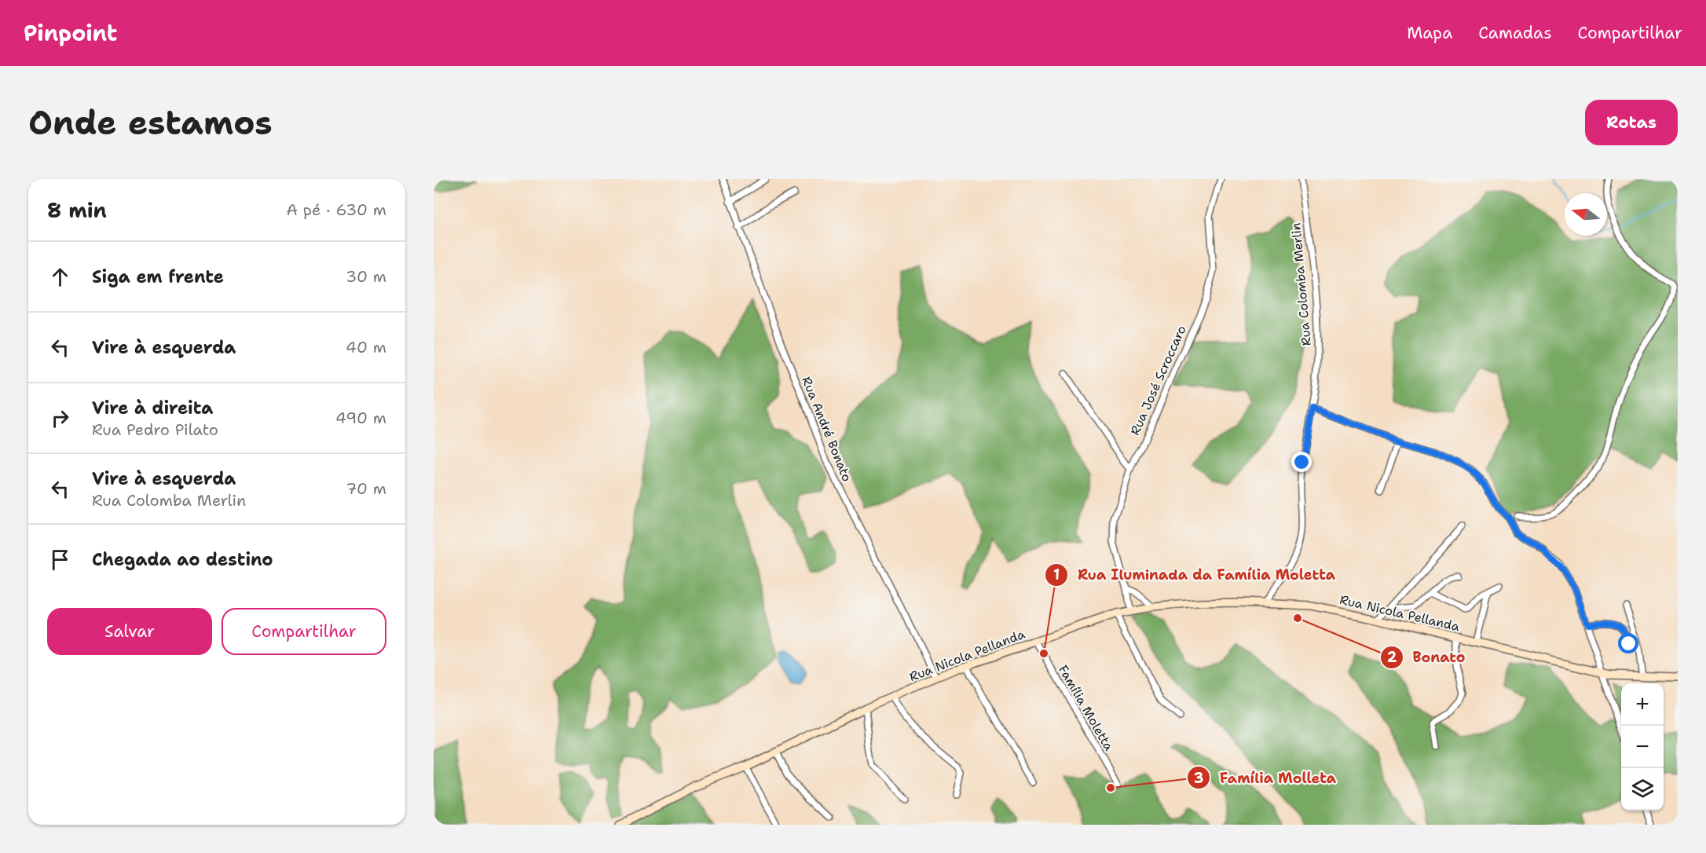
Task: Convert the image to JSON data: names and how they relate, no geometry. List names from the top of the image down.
{
  "streets": {
    "main road": ["Rua Nicola Pellanda"],
    "street": [
      "Rua Colomba Merlin",
      "Rua José Scroccaro",
      "Rua André Bonato",
      "Família Moletta"
    ]
  },
  "crossings": [
    ["Rua Colomba Merlin", "Rua Nicola Pellanda"],
    ["Rua José Scroccaro", "Rua Nicola Pellanda"],
    ["Rua André Bonato", "Rua Nicola Pellanda"],
    ["Rua Nicola Pellanda", "Família Moletta"]
  ],
  "places": ["Bonato", "Rua Iluminada da Família Moletta", "Família Molleta"],
  "north": "left",
  "page": {
    "header": "Pinpoint",
    "nav": ["Mapa", "Camadas", "Compartilhar"],
    "buttons": [
      "Rotas",
      ["Salvar", "Compartilhar"]
    ],
    "title": "Onde estamos",
    "heading": ["8 min", "A pé · 630 m"],
    "list": [
      ["Siga em frente", "30 m"],
      ["Vire à esquerda", "40 m"],
      ["Vire à direita", "Rua Pedro Pilato", "490 m"],
      ["Vire à esquerda", "Rua Colomba Merlin", "70 m"],
      "Chegada ao destino"
    ],
    "map_buttons": ["+", "−"]
  }
}
